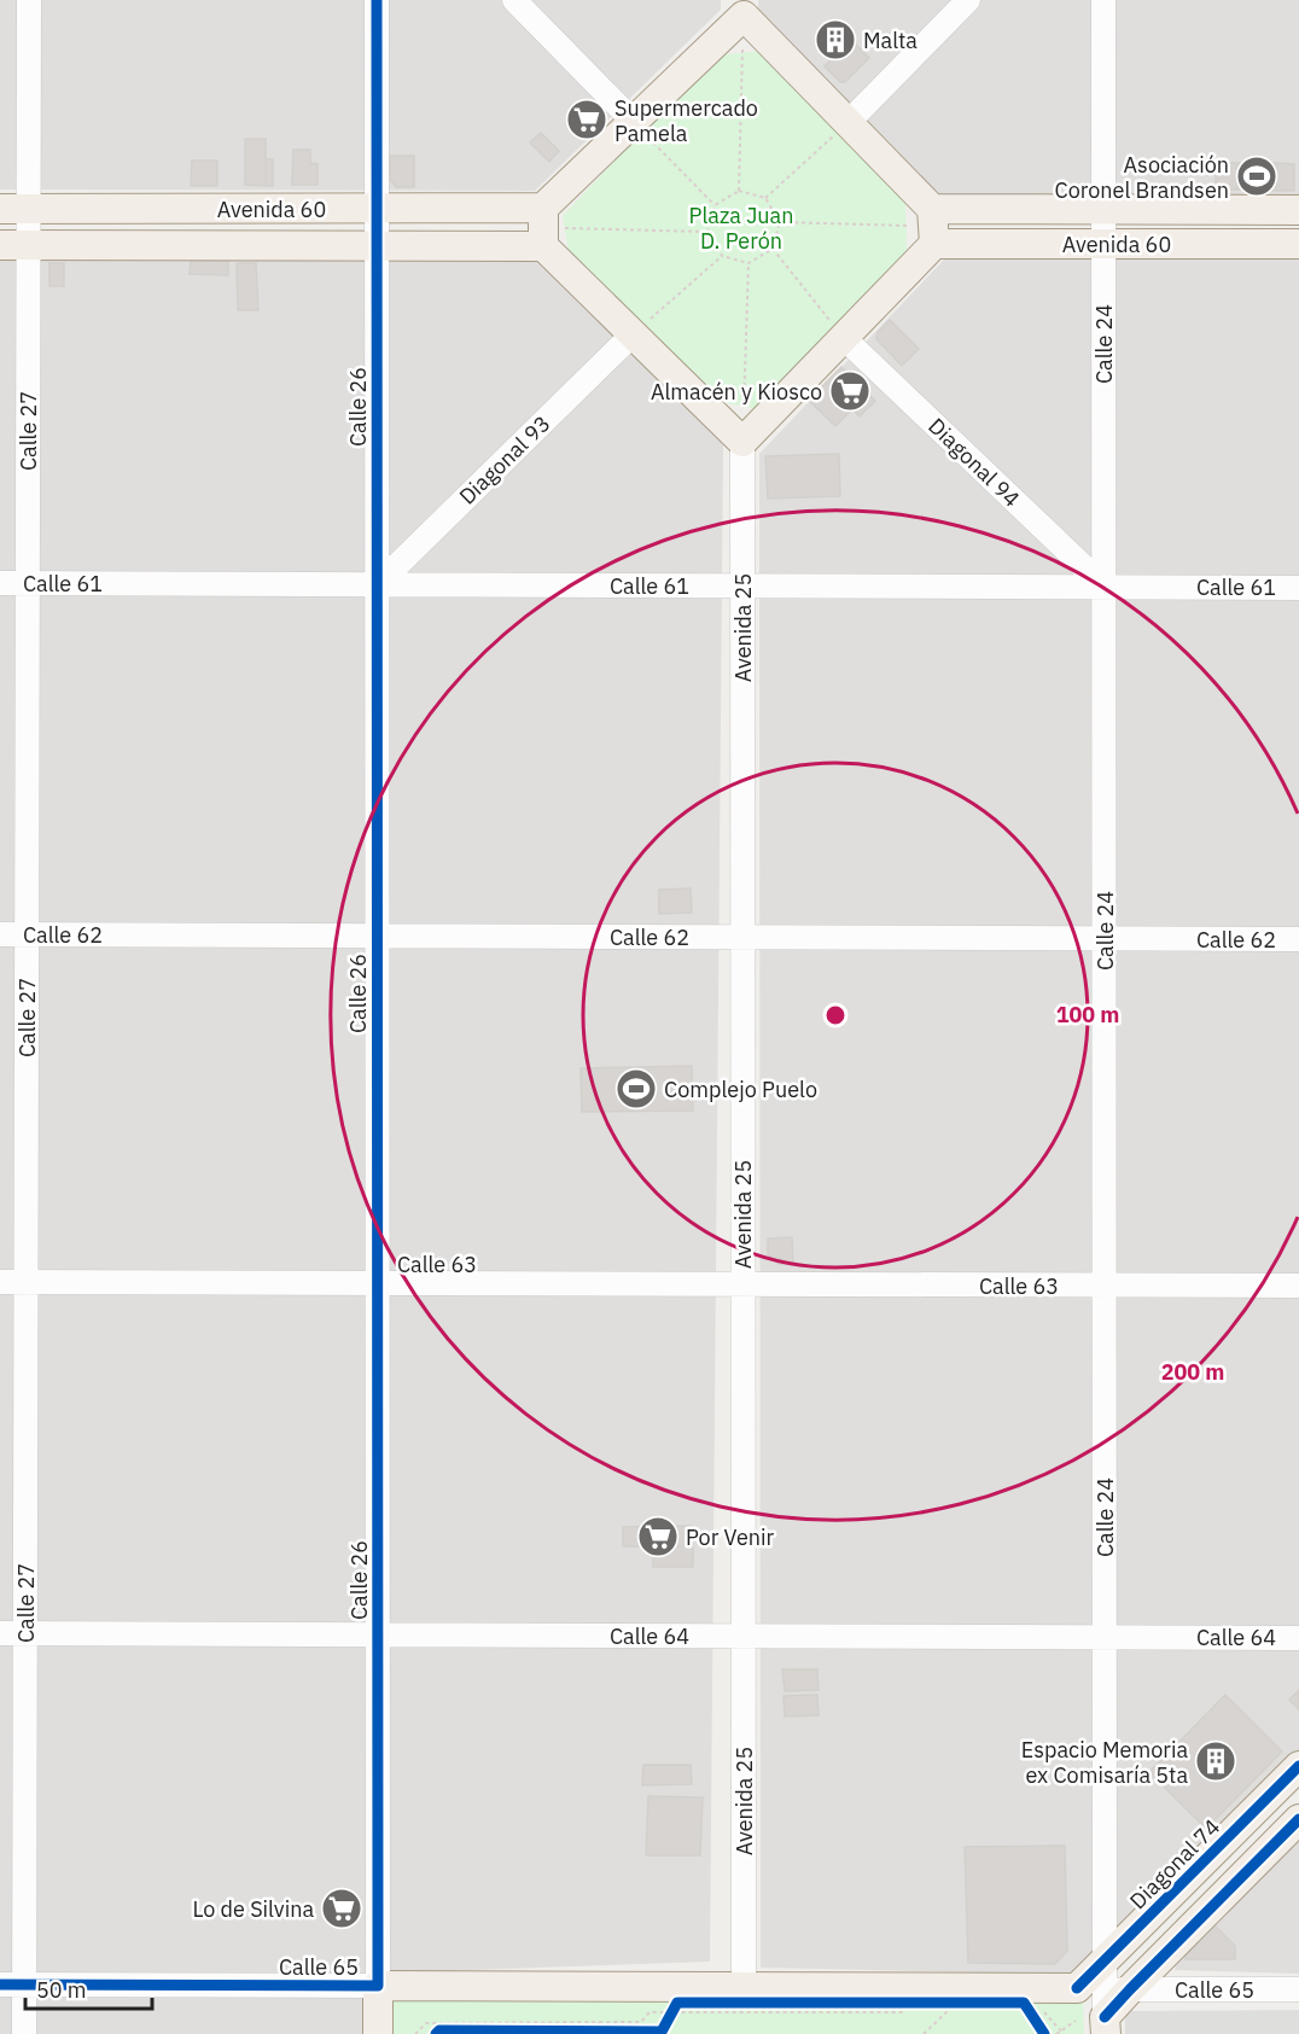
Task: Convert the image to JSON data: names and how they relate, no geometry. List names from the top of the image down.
{
  "streets": {
    "main road": [
      "Avenida 60",
      "Calle 26",
      "Diagonal 74",
      "Calle 65"
    ],
    "street": [
      "Calle 24",
      "Calle 27",
      "Diagonal 93",
      "Diagonal 94",
      "Calle 61",
      "Avenida 25",
      "Calle 62",
      "Calle 63",
      "Calle 64"
    ]
  },
  "crossings": [
    ["Avenida 60", "Calle 24"],
    ["Avenida 60", "Calle 26"],
    ["Avenida 60", "Calle 27"],
    ["Calle 24", "Diagonal 94"],
    ["Calle 24", "Calle 61"],
    ["Calle 24", "Calle 62"],
    ["Calle 24", "Calle 63"],
    ["Calle 24", "Calle 64"],
    ["Calle 24", "Diagonal 74"],
    ["Calle 24", "Calle 65"],
    ["Calle 26", "Diagonal 93"],
    ["Calle 26", "Calle 61"],
    ["Calle 26", "Calle 62"],
    ["Calle 26", "Calle 63"],
    ["Calle 26", "Calle 64"],
    ["Calle 26", "Calle 65"],
    ["Calle 27", "Calle 61"],
    ["Calle 27", "Calle 62"],
    ["Calle 27", "Calle 63"],
    ["Calle 27", "Calle 64"],
    ["Calle 27", "Calle 65"],
    ["Diagonal 93", "Calle 61"],
    ["Diagonal 94", "Calle 61"],
    ["Calle 61", "Avenida 25"],
    ["Avenida 25", "Calle 62"],
    ["Avenida 25", "Calle 63"],
    ["Avenida 25", "Calle 64"],
    ["Avenida 25", "Calle 65"],
    ["Diagonal 74", "Calle 65"]
  ],
  "parks": ["Plaza Juan D. Perón"],
  "places": {
    "building": ["Malta", "Espacio Memoria ex Comisaría 5ta"],
    "supermarket": [
      "Supermercado Pamela",
      "Almacén y Kiosco",
      "Por Venir",
      "Lo de Silvina"
    ],
    "sports": ["Asociación Coronel Brandsen", "Complejo Puelo"]
  },
  "scale_bar": "50 m",
  "rings": ["100 m", "200 m"]
}
